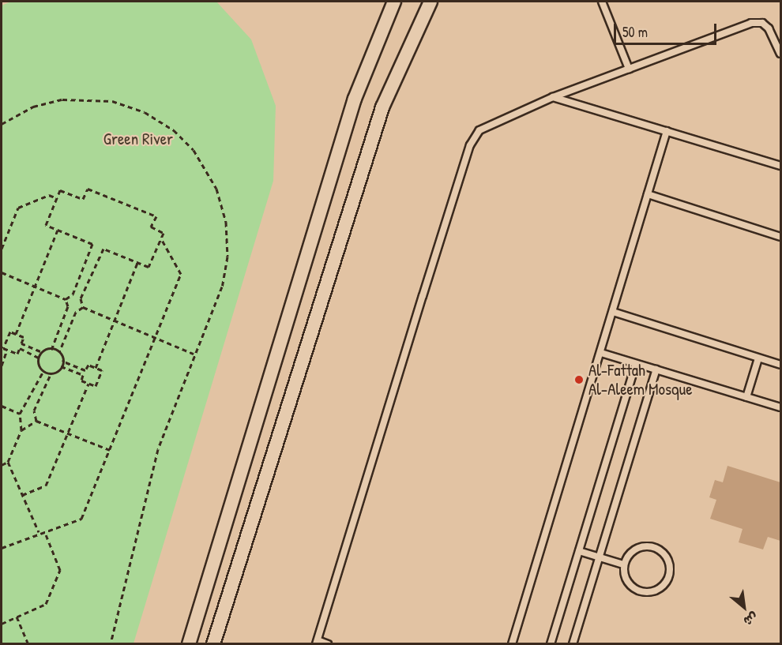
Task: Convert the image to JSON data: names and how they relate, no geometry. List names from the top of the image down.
{
  "parks": ["Green River"],
  "places": ["Al-Fattah Al-Aleem Mosque"],
  "scale_bar": "50 m",
  "north": "bottom right"
}
